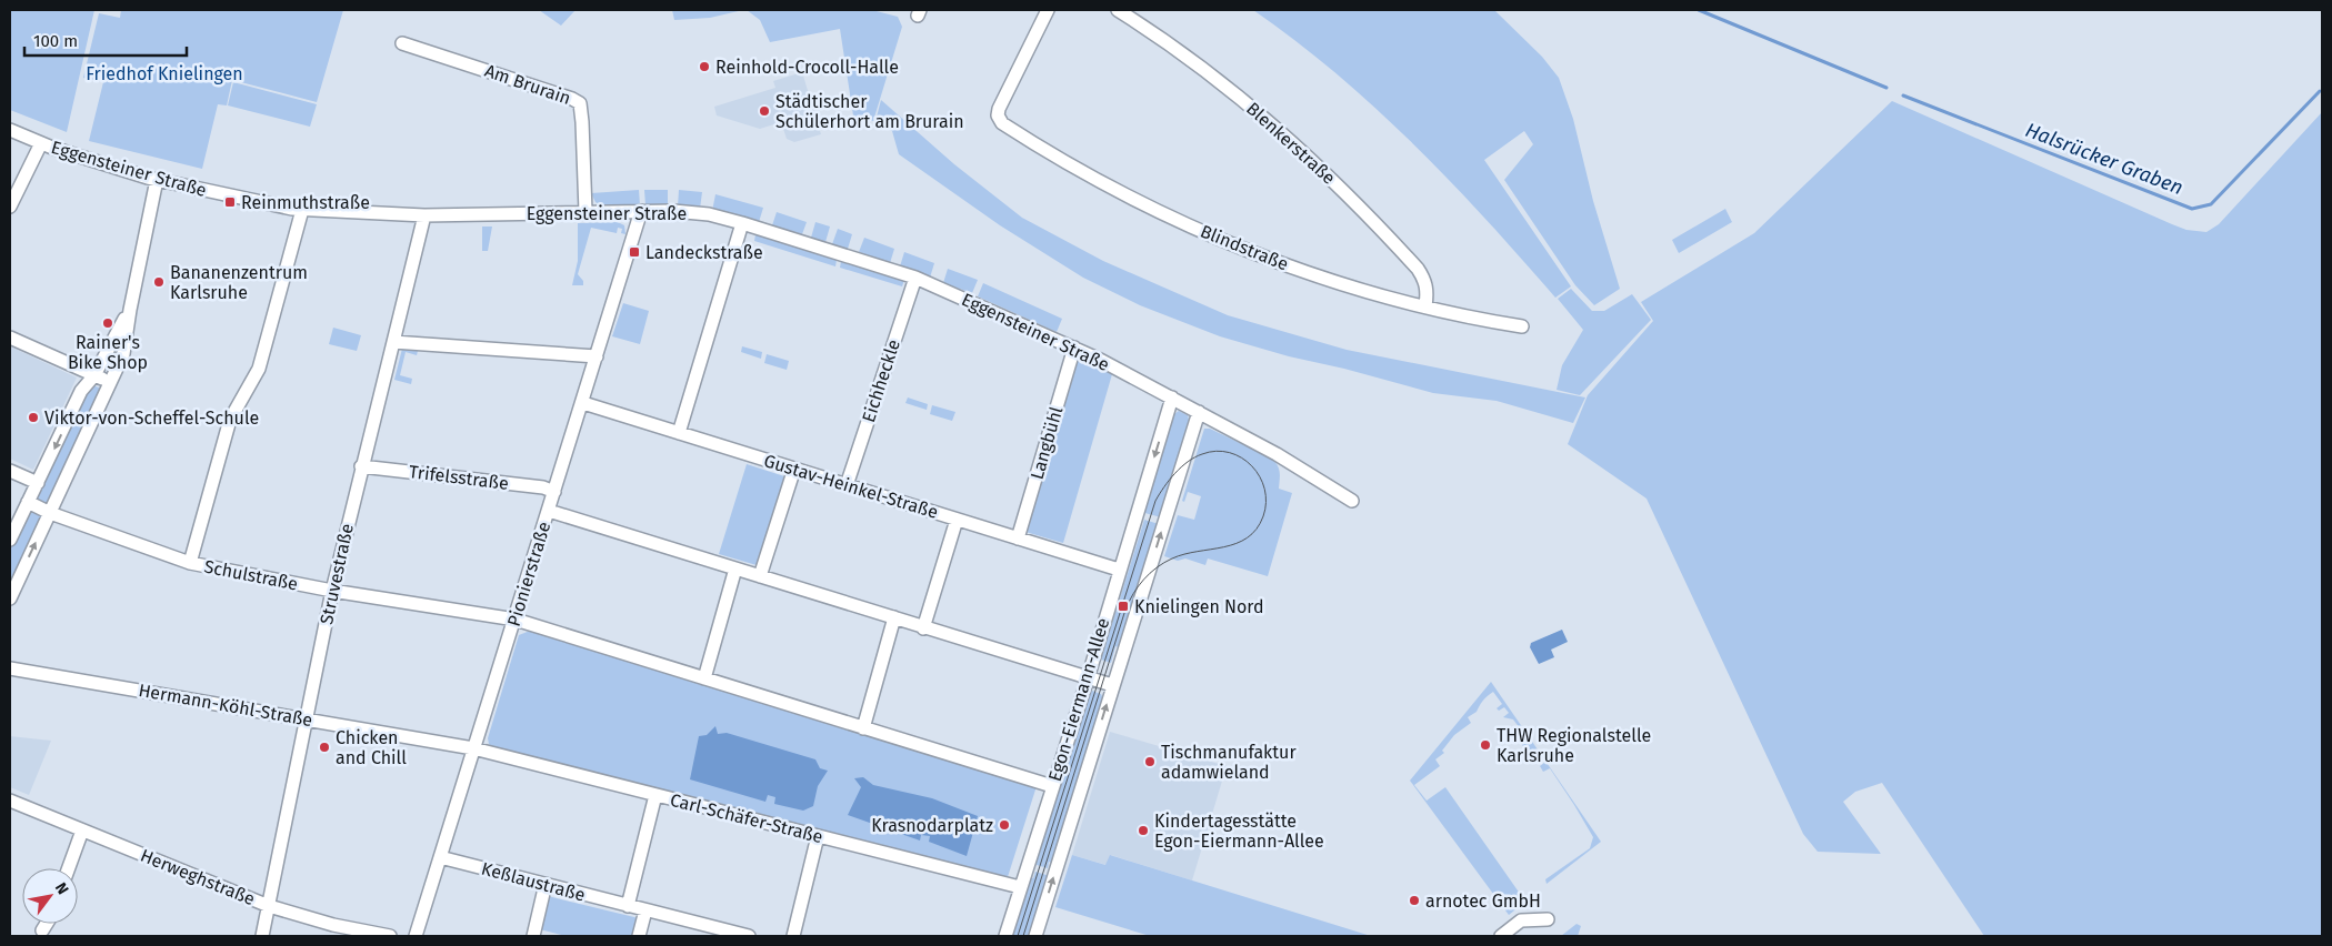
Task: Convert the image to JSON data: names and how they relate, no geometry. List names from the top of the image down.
{
  "streets": {
    "street": [
      "Am Brurain",
      "Blenkerstraße",
      "Eggensteiner Straße",
      "Blindstraße",
      "Eichheckle",
      "Langbühl",
      "Trifelsstraße",
      "Gustav-Heinkel-Straße",
      "Struvestraße",
      "Pionierstraße",
      "Schulstraße",
      "Egon-Eiermann-Allee",
      "Hermann-Köhl-Straße",
      "Carl-Schäfer-Straße",
      "Herweghstraße",
      "Keßlaustraße"
    ]
  },
  "crossings": [
    ["Am Brurain", "Eggensteiner Straße"],
    ["Blenkerstraße", "Blindstraße"],
    ["Eggensteiner Straße", "Eichheckle"],
    ["Eggensteiner Straße", "Langbühl"],
    ["Eggensteiner Straße", "Struvestraße"],
    ["Eggensteiner Straße", "Pionierstraße"],
    ["Eggensteiner Straße", "Egon-Eiermann-Allee"],
    ["Eichheckle", "Gustav-Heinkel-Straße"],
    ["Langbühl", "Gustav-Heinkel-Straße"],
    ["Trifelsstraße", "Struvestraße"],
    ["Trifelsstraße", "Pionierstraße"],
    ["Gustav-Heinkel-Straße", "Pionierstraße"],
    ["Gustav-Heinkel-Straße", "Egon-Eiermann-Allee"],
    ["Struvestraße", "Schulstraße"],
    ["Struvestraße", "Hermann-Köhl-Straße"],
    ["Struvestraße", "Herweghstraße"],
    ["Pionierstraße", "Schulstraße"],
    ["Pionierstraße", "Hermann-Köhl-Straße"],
    ["Pionierstraße", "Carl-Schäfer-Straße"],
    ["Pionierstraße", "Keßlaustraße"],
    ["Schulstraße", "Egon-Eiermann-Allee"],
    ["Egon-Eiermann-Allee", "Carl-Schäfer-Straße"],
    ["Hermann-Köhl-Straße", "Carl-Schäfer-Straße"]
  ],
  "water": ["Halsrücker Graben"],
  "parks": ["Friedhof Knielingen"],
  "places": {
    "other": [
      "Reinhold-Crocoll-Halle",
      "Städtischer Schülerhort am Brurain",
      "Bananenzentrum Karlsruhe",
      "Rainer's Bike Shop",
      "Viktor-von-Scheffel-Schule",
      "THW Regionalstelle Karlsruhe",
      "Chicken and Chill",
      "Tischmanufaktur adamwieland",
      "Krasnodarplatz",
      "Kindertagesstätte Egon-Eiermann-Allee",
      "arnotec GmbH"
    ],
    "transit": ["Reinmuthstraße", "Landeckstraße", "Knielingen Nord"]
  },
  "scale_bar": "100 m",
  "north": "top right"
}
